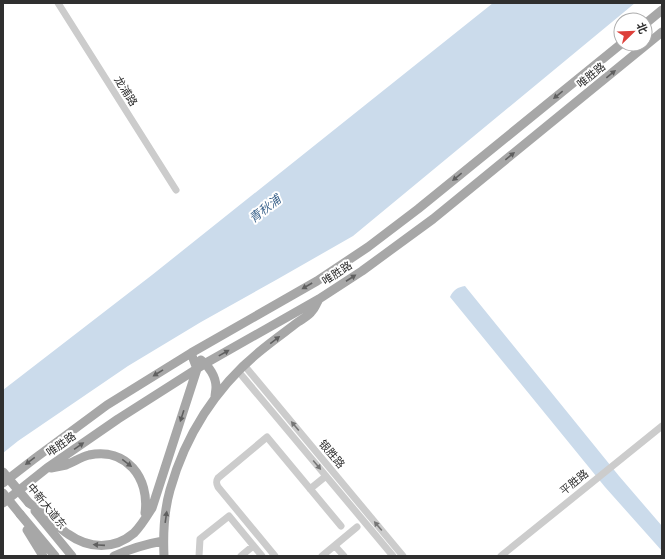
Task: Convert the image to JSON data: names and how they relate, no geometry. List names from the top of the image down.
{
  "streets": {
    "main road": ["唯胜路", "中新大道东"],
    "street": ["龙浦路", "银胜路", "平胜路"]
  },
  "water": ["青秋浦"],
  "north": "top right"
}
